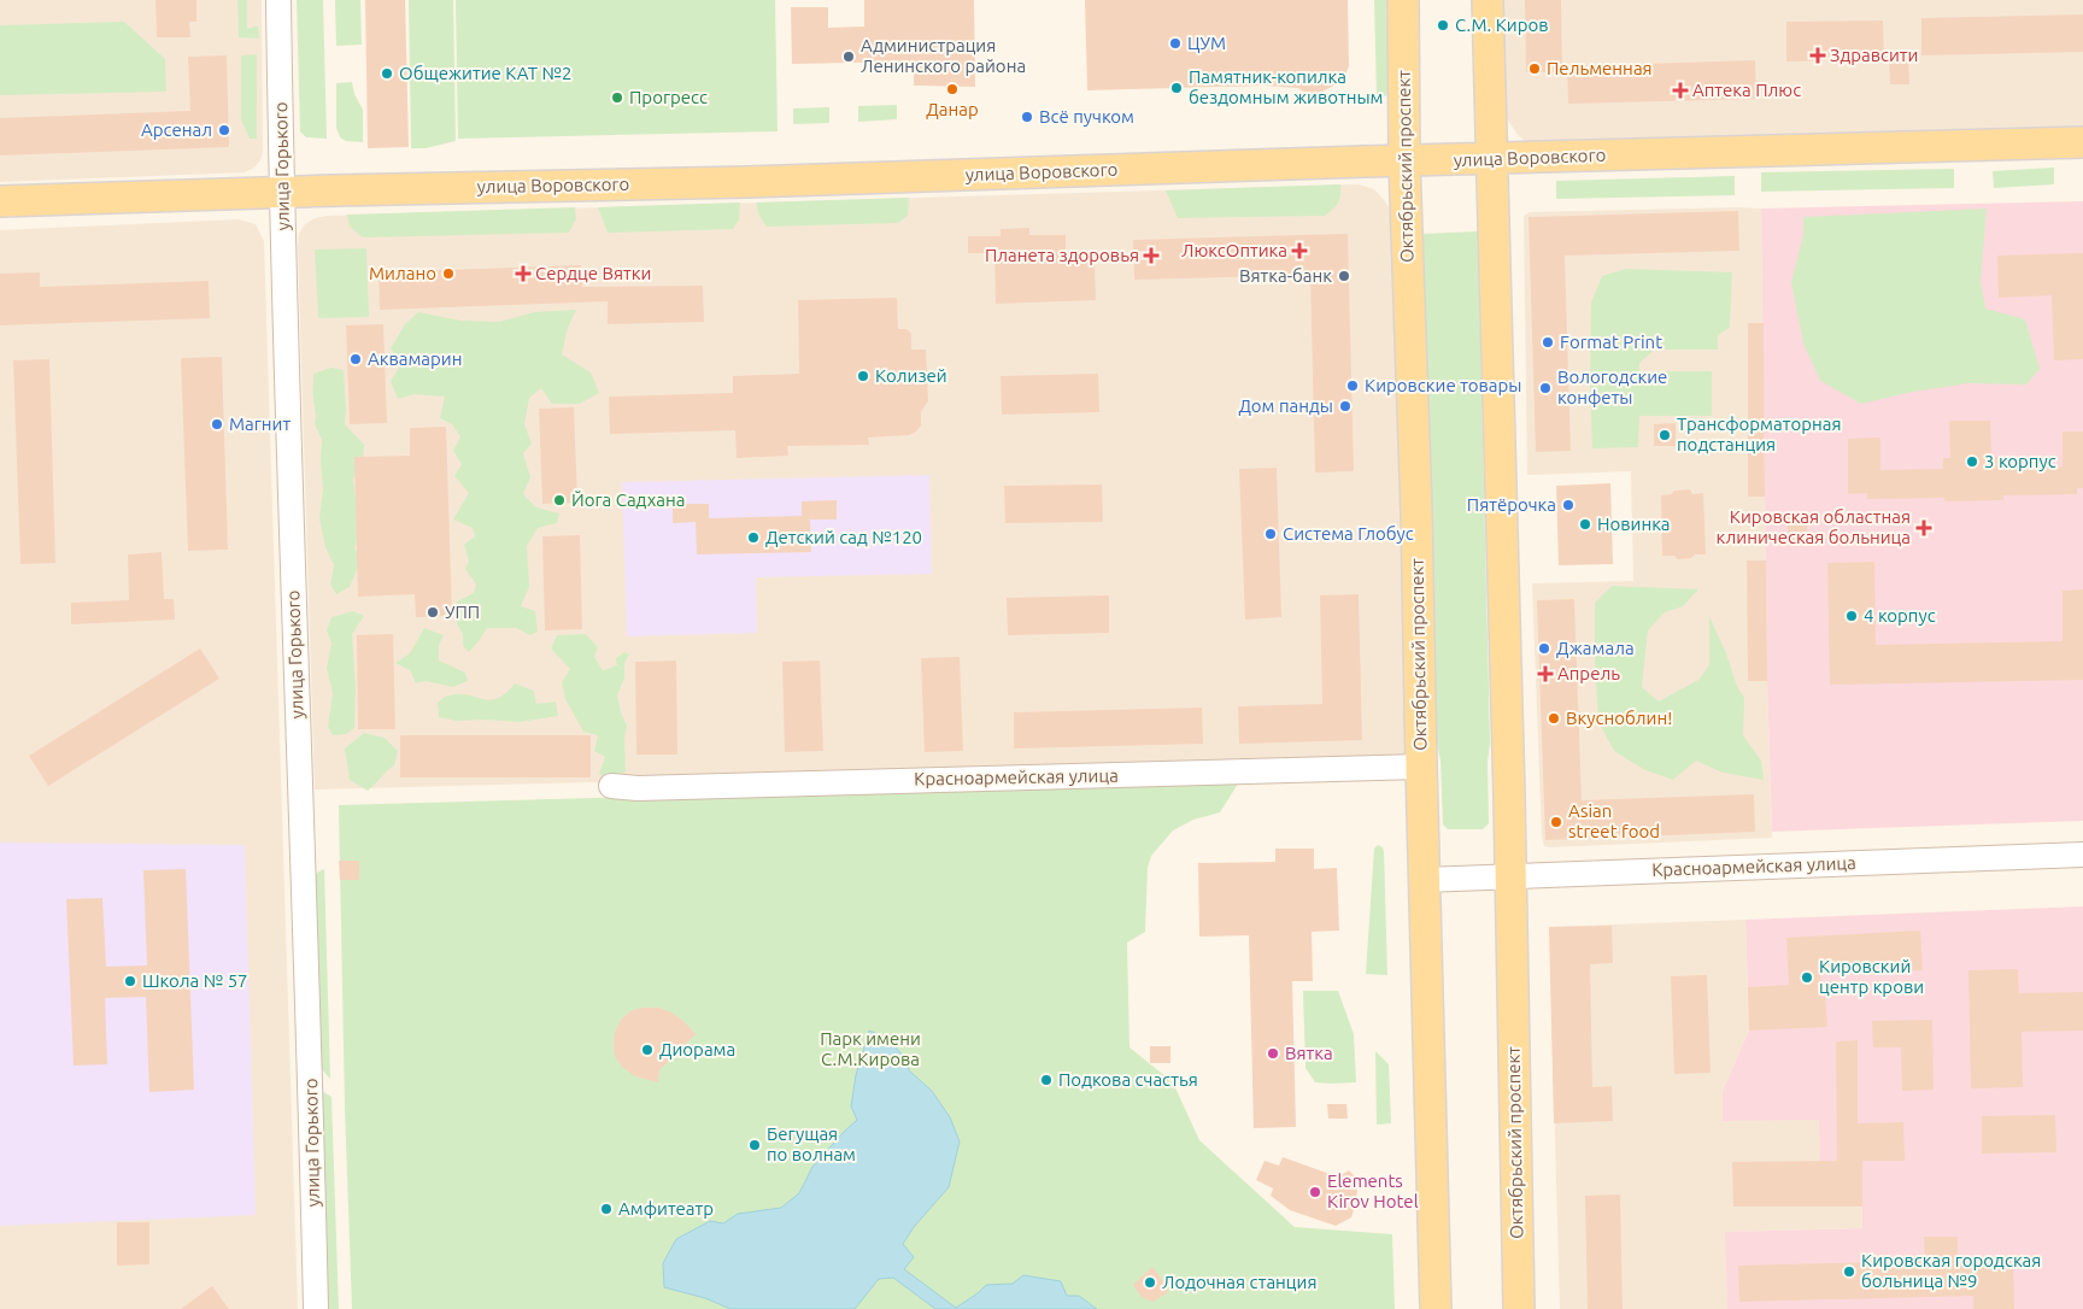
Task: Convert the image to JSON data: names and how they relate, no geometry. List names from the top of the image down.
{
  "streets": {
    "main road": ["улица Воровского", "Октябрьский проспект"],
    "street": ["улица Горького", "Красноармейская улица"]
  },
  "crossings": [
    ["улица Воровского", "улица Горького"],
    ["улица Воровского", "Октябрьский проспект"],
    ["Октябрьский проспект", "Красноармейская улица"]
  ],
  "parks": ["Парк имени С.М.Кирова"],
  "places": {
    "other": [
      "С.М. Киров",
      "ЦУМ",
      "Администрация Ленинского района",
      "Пельменная",
      "Общежитие КАТ №2",
      "Памятник-копилка бездомным животным",
      "Данар",
      "Прогресс",
      "Всё пучком",
      "Арсенал",
      "Милано",
      "Вятка-банк",
      "Format Print",
      "Аквамарин",
      "Колизей",
      "Кировские товары",
      "Вологодские конфеты",
      "Дом панды",
      "Магнит",
      "Трансформаторная подстанция",
      "3 корпус",
      "Йога Садхана",
      "Пятёрочка",
      "Новинка",
      "Система Глобус",
      "Детский сад №120",
      "УПП",
      "4 корпус",
      "Джамала",
      "Вкусноблин!",
      "Asian street food",
      "Кировский центр крови",
      "Школа № 57",
      "Диорама",
      "Вятка",
      "Подкова счастья",
      "Бегущая по волнам",
      "Elements Kirov Hotel",
      "Амфитеатр",
      "Кировская городская больница №9",
      "Лодочная станция"
    ],
    "health": [
      "Здравсити",
      "Аптека Плюс",
      "ЛюксОптика",
      "Планета здоровья",
      "Сердце Вятки",
      "Кировская областная клиническая больница",
      "Апрель"
    ]
  }
}
